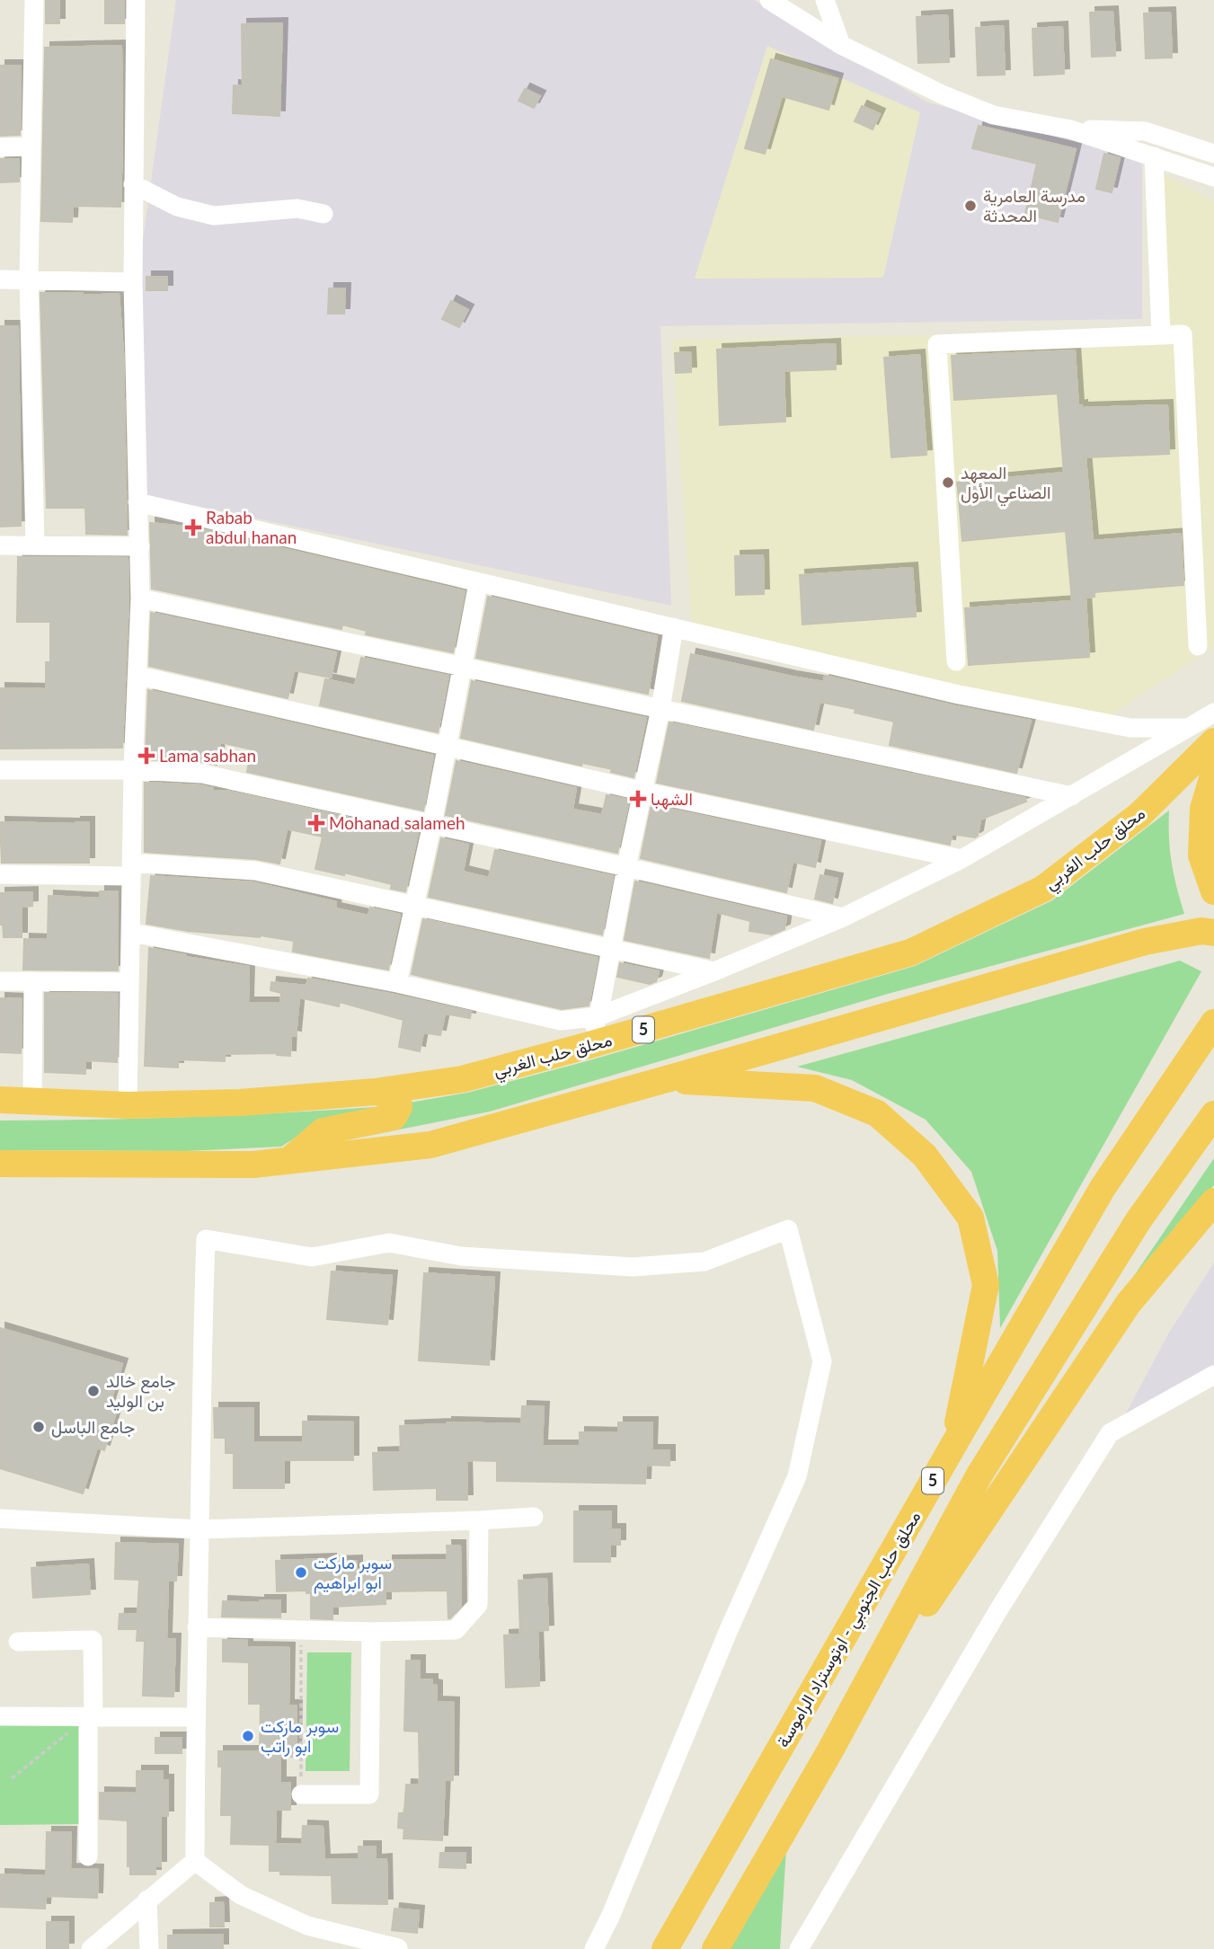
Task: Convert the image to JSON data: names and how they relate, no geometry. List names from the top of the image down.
{
  "streets": {
    "highway": ["محلق حلب الغربي", "5", "محلق حلب الجنوبي - اوتوستراد الراموسة"]
  },
  "places": {
    "other": [
      "مدرسة العامرية المحدثة",
      "المعهد الصناعي الأول",
      "جامع خالد بن الوليد",
      "جامع الباسل",
      "سوبر ماركت ابو ابراهيم",
      "سوبر ماركت ابو راتب"
    ],
    "health": [
      "Rabab abdul hanan",
      "Lama sabhan",
      "الشهبا",
      "Mohanad salameh"
    ]
  }
}
